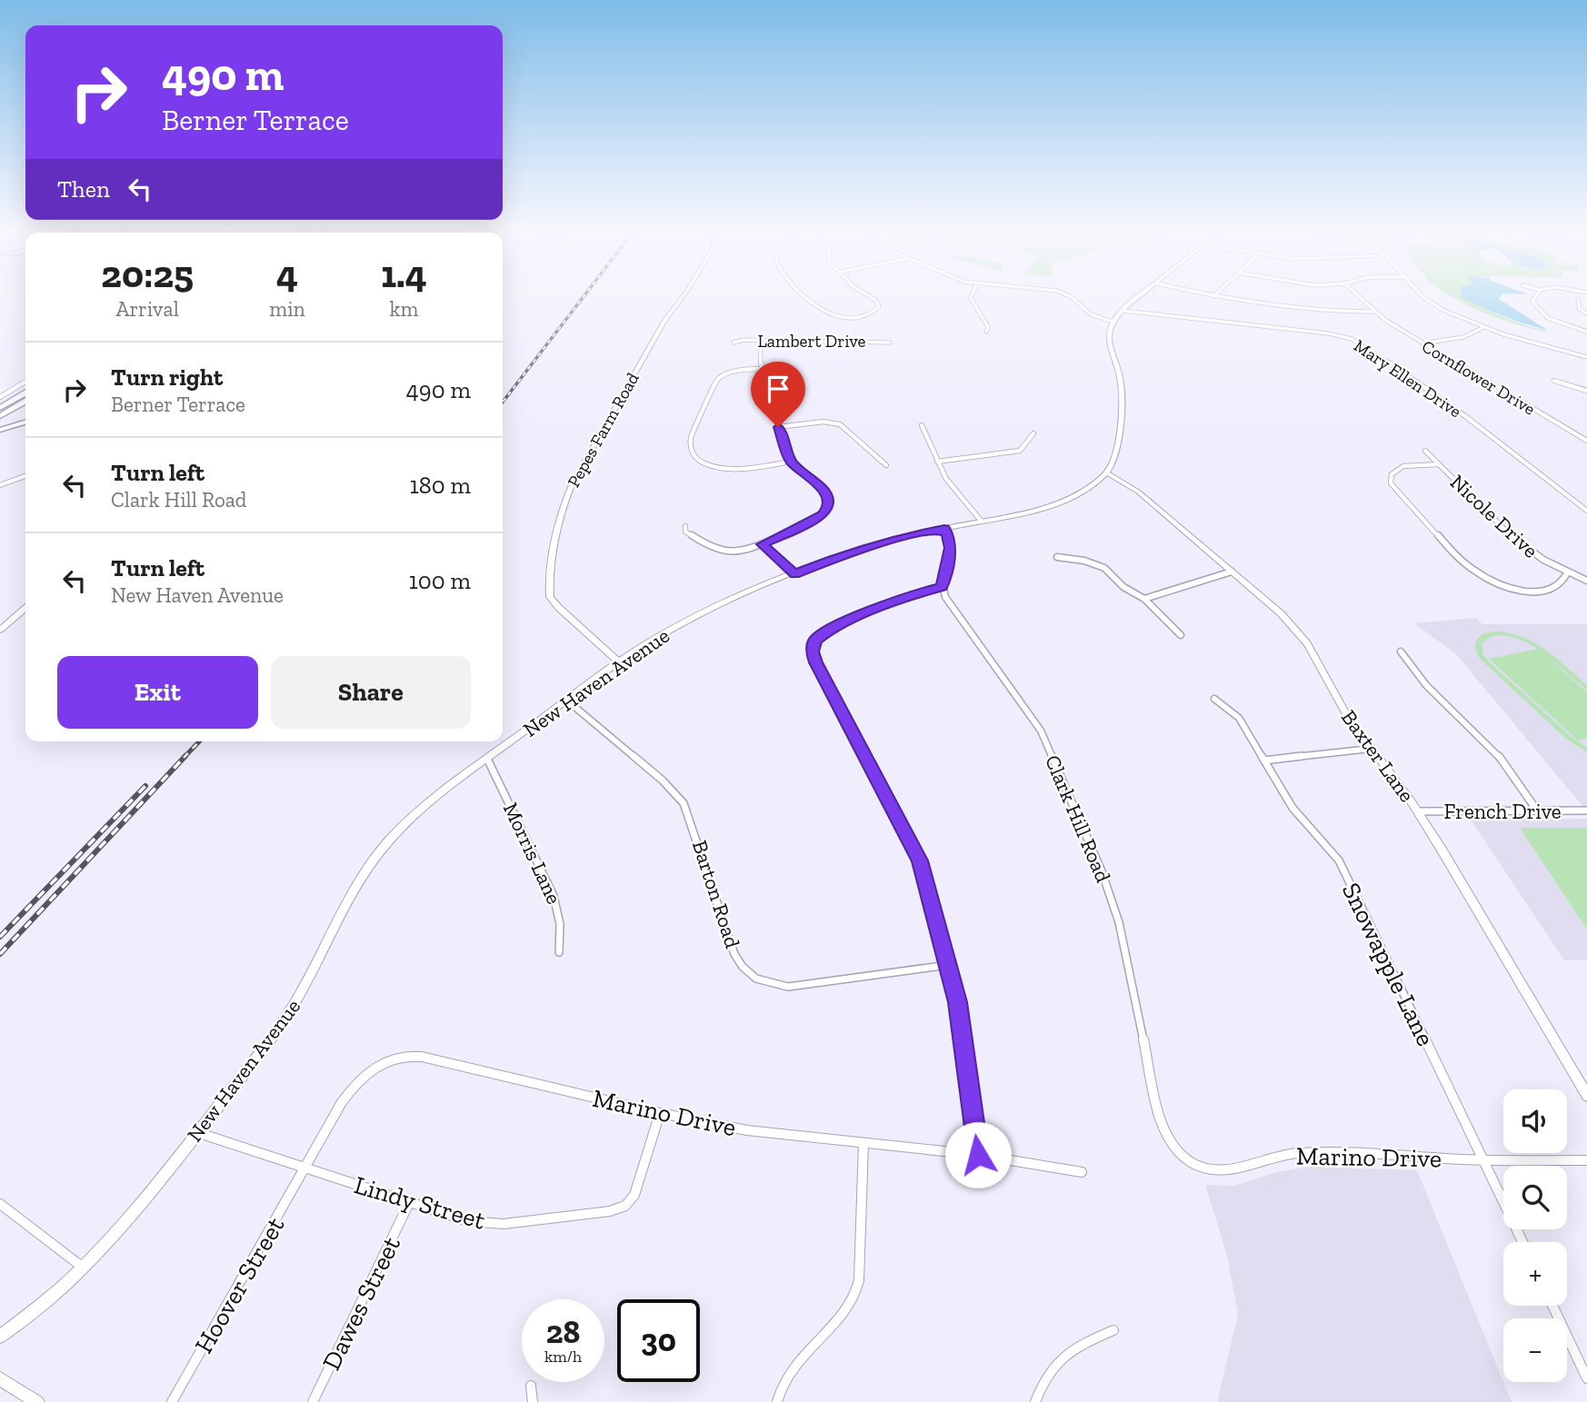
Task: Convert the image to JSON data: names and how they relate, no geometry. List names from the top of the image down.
{
  "streets": {
    "main road": ["New Haven Avenue", "Baxter Lane"],
    "street": [
      "Lambert Drive",
      "Cornflower Drive",
      "Mary Ellen Drive",
      "Pepes Farm Road",
      "Nicole Drive",
      "French Drive",
      "Clark Hill Road",
      "Morris Lane",
      "Barton Road",
      "Snowapple Lane",
      "Marino Drive",
      "Lindy Street",
      "Hoover Street",
      "Dawes Street"
    ]
  },
  "crossings": [
    ["Pepes Farm Road", "New Haven Avenue"],
    ["New Haven Avenue", "Baxter Lane"],
    ["New Haven Avenue", "Morris Lane"],
    ["New Haven Avenue", "Barton Road"],
    ["New Haven Avenue", "Lindy Street"],
    ["Baxter Lane", "French Drive"],
    ["Clark Hill Road", "Marino Drive"],
    ["Snowapple Lane", "Marino Drive"],
    ["Marino Drive", "Lindy Street"],
    ["Marino Drive", "Hoover Street"],
    ["Lindy Street", "Hoover Street"],
    ["Lindy Street", "Dawes Street"]
  ],
  "page": {
    "turn": ["490 m", "Berner Terrace"],
    "then": "Then",
    "eta": [
      "20:25",
      "Arrival",
      "4",
      "min",
      "1.4",
      "km"
    ],
    "list": [
      {
        "name": "Turn right",
        "note": "Berner Terrace",
        "value": "490 m"
      },
      {
        "name": "Turn left",
        "note": "Clark Hill Road",
        "value": "180 m"
      },
      {
        "name": "Turn left",
        "note": "New Haven Avenue",
        "value": "100 m"
      }
    ],
    "buttons": ["Exit", "Share"],
    "map_buttons": ["+", "−"],
    "speed": "28 km/h",
    "limit": "30"
  }
}
